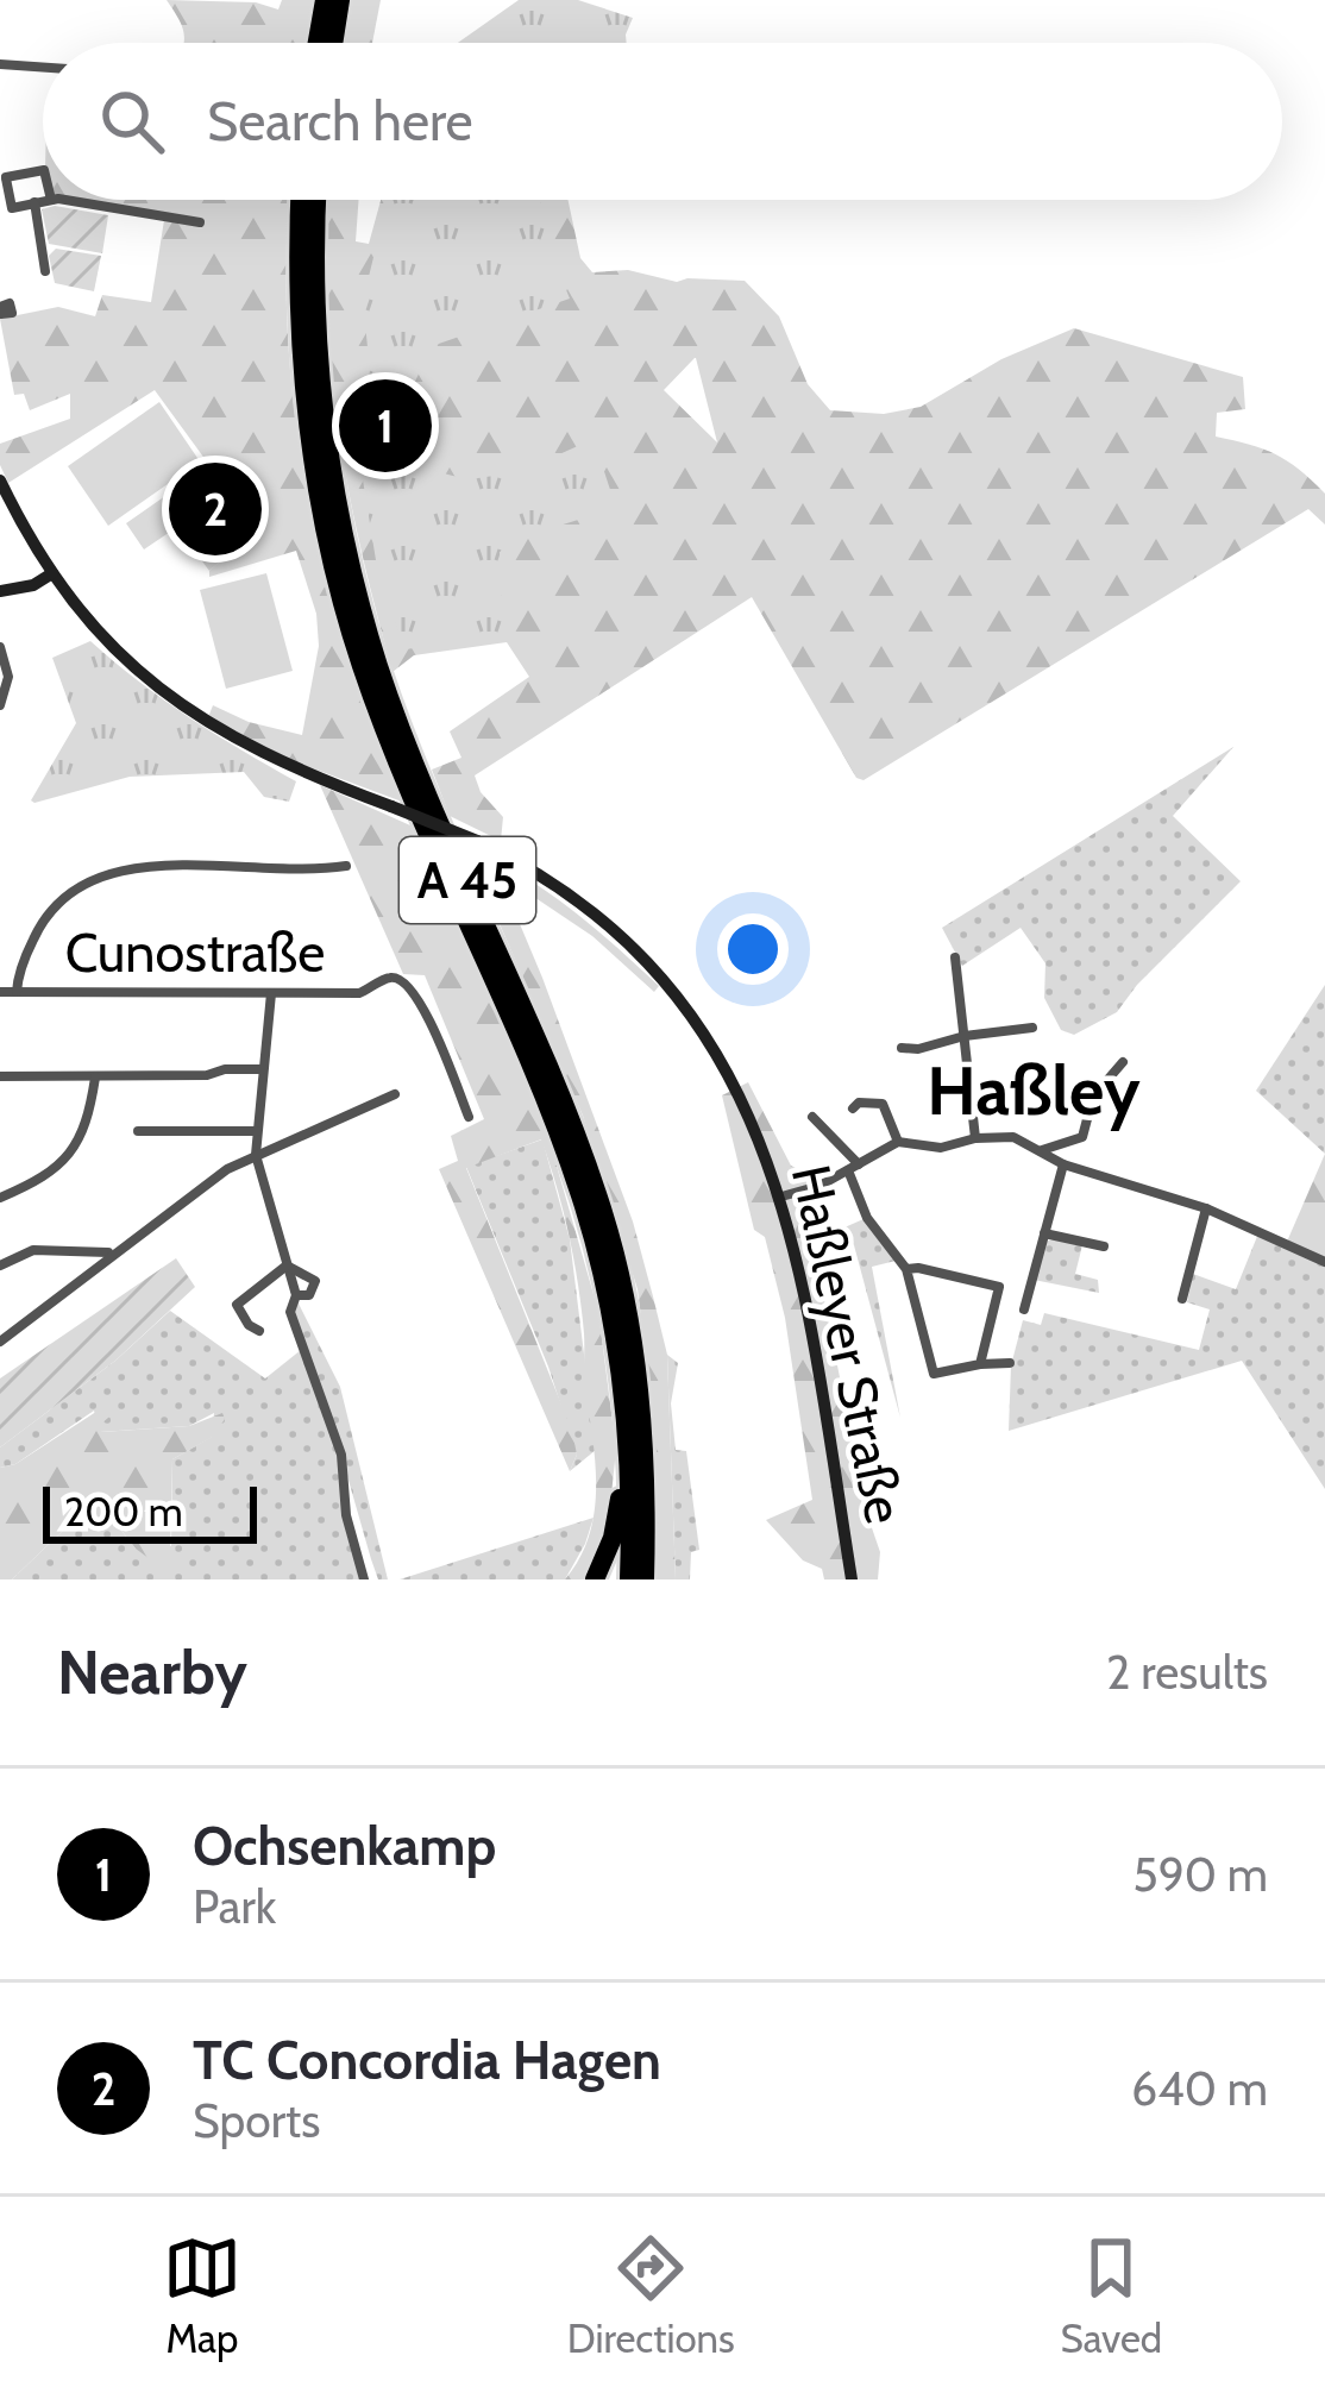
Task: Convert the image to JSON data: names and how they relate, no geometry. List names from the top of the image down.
{
  "streets": {
    "highway": ["A 45"],
    "main road": ["Haßleyer Straße"],
    "street": ["Cunostraße"]
  },
  "districts": ["Haßley"],
  "scale_bar": "200 m",
  "page": {
    "search": "Search here",
    "pins": ["1", "2"],
    "scale": "200 m",
    "heading": ["Nearby", "2 results"],
    "list": [
      {
        "mark": "1",
        "name": "Ochsenkamp",
        "note": "Park",
        "value": "590 m"
      },
      {
        "mark": "2",
        "name": "TC Concordia Hagen",
        "note": "Sports",
        "value": "640 m"
      }
    ],
    "nav": ["Map", "Directions", "Saved"]
  }
}
